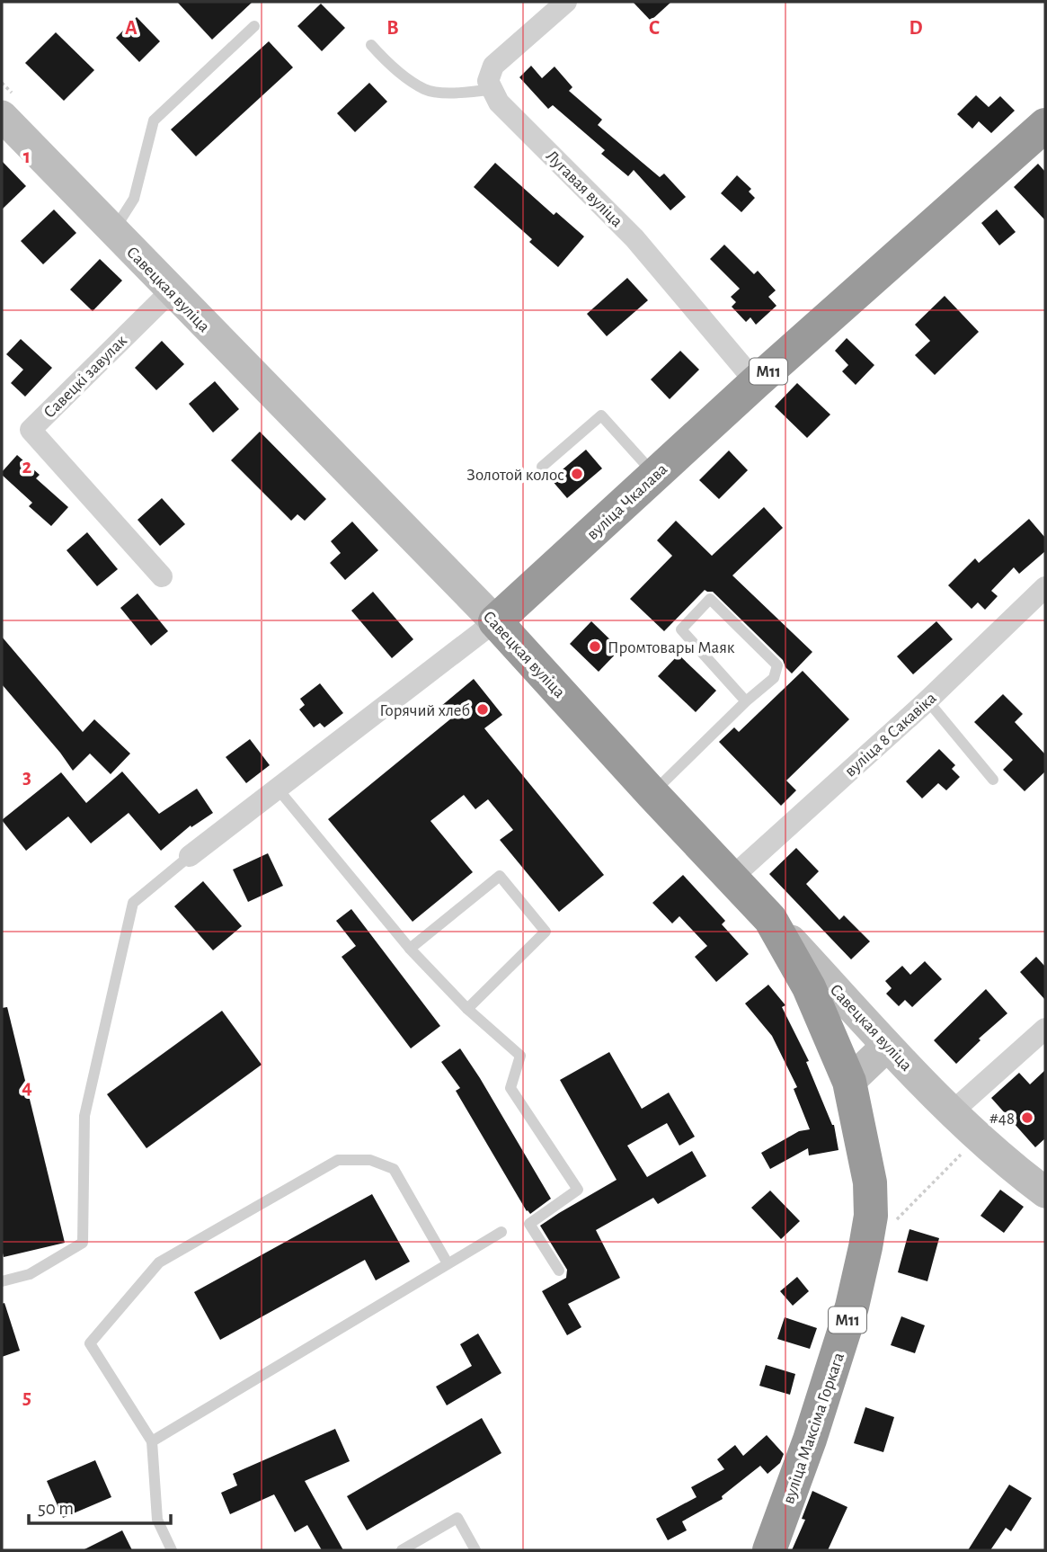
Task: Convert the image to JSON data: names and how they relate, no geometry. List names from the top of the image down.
{
  "streets": {
    "highway": [
      "Савецкая вуліца",
      "М11",
      "вуліца Чкалава",
      "вуліца Максіма Горкага"
    ],
    "street": ["Лугавая вуліца", "Савецкі завулак", "вуліца 8 Сакавіка"]
  },
  "crossings": [
    ["Лугавая вуліца", "вуліца Чкалава"],
    ["Савецкая вуліца", "Савецкі завулак"],
    ["Савецкая вуліца", "вуліца Чкалава"],
    ["Савецкая вуліца", "вуліца 8 Сакавіка"],
    ["Савецкая вуліца", "вуліца Максіма Горкага"]
  ],
  "places": [
    "Золотой колос",
    "Промтовары Маяк",
    "Горячий хлеб",
    "#48"
  ],
  "scale_bar": "50 m",
  "grid": {
    "columns": [
      "A",
      "B",
      "C",
      "D"
    ],
    "rows": [
      "1",
      "2",
      "3",
      "4",
      "5"
    ]
  }
}
